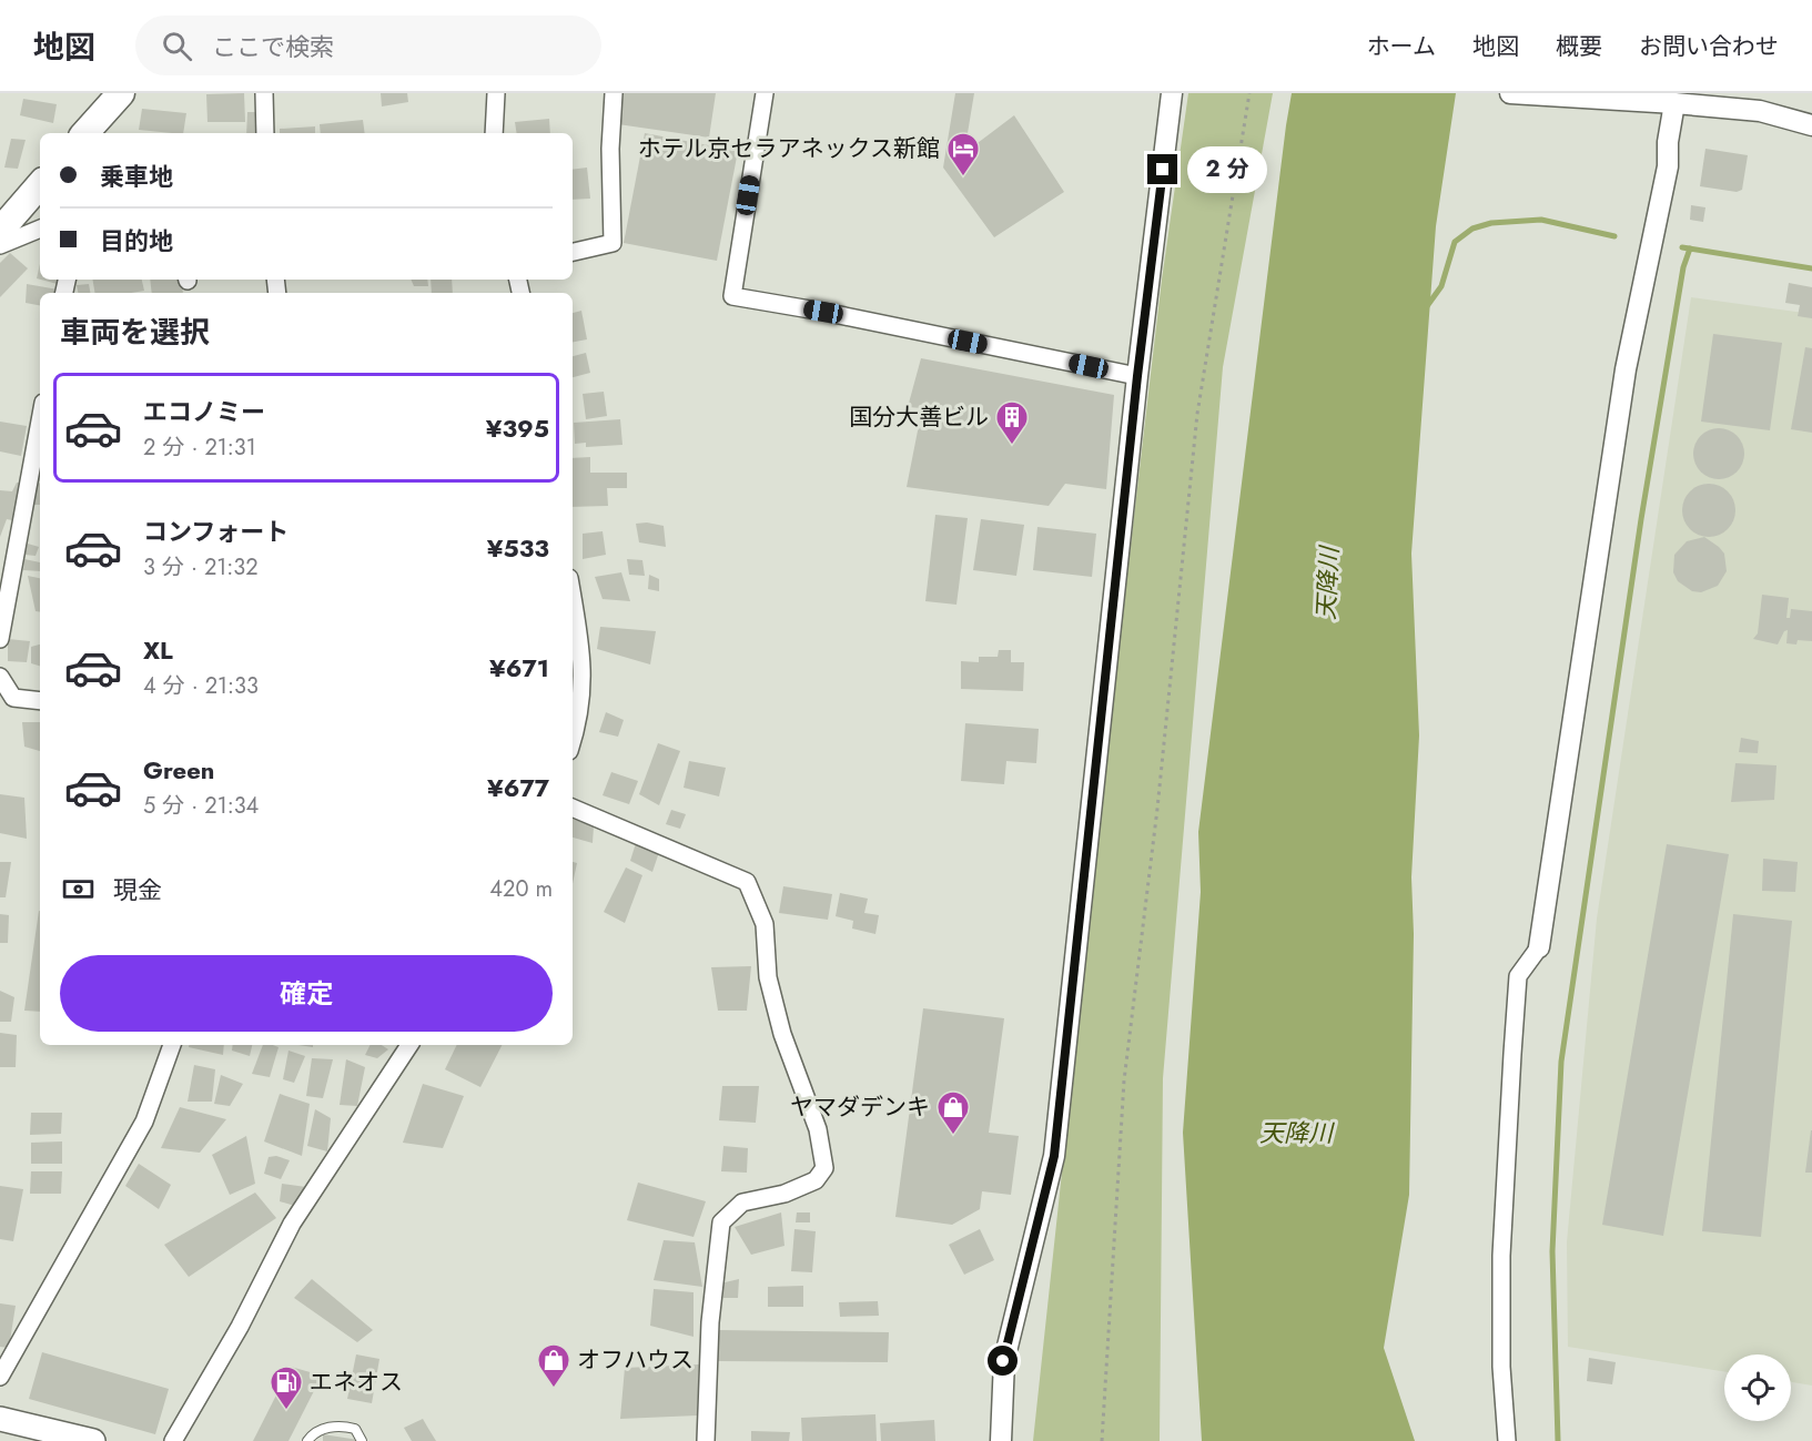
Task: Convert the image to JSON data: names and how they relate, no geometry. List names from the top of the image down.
{
  "water": ["天降川"],
  "places": {
    "hotel": ["ホテル京セラアネックス新館"],
    "building": ["国分大善ビル"],
    "shop": ["ヤマダデンキ", "オフハウス"],
    "fuel station": ["エネオス"]
  },
  "page": {
    "header": "地図",
    "search": "ここで検索",
    "nav": [
      "ホーム",
      "地図",
      "概要",
      "お問い合わせ"
    ],
    "banner": ["乗車地", "目的地"],
    "bubble": "2 分",
    "heading": "車両を選択",
    "list": [
      {
        "name": "エコノミー",
        "note": "2 分 · 21:31",
        "value": "¥395"
      },
      {
        "name": "コンフォート",
        "note": "3 分 · 21:32",
        "value": "¥533"
      },
      {
        "name": "XL",
        "note": "4 分 · 21:33",
        "value": "¥671"
      },
      {
        "name": "Green",
        "note": "5 分 · 21:34",
        "value": "¥677"
      }
    ],
    "pay": ["現金", "420 m"],
    "buttons": "確定"
  }
}
